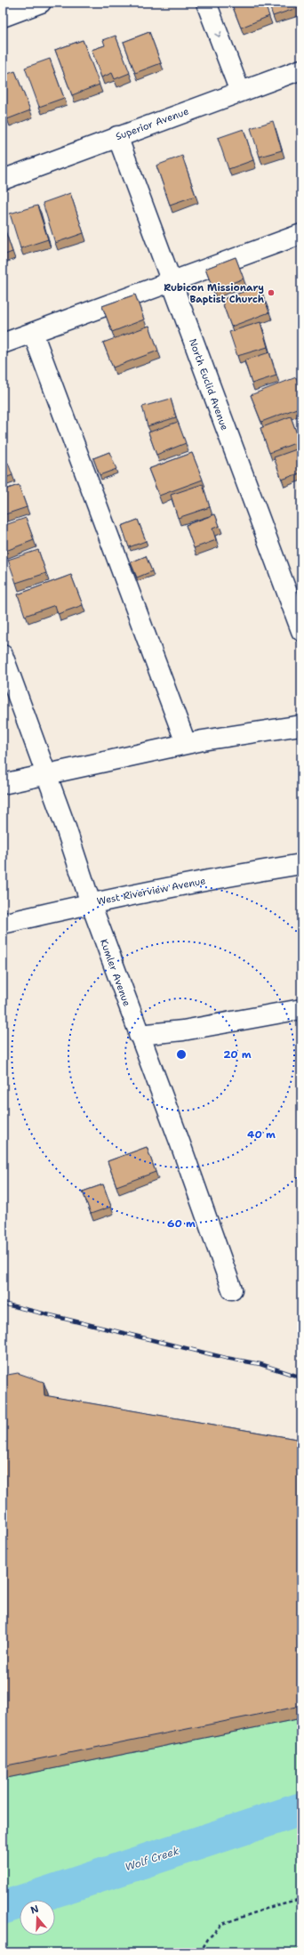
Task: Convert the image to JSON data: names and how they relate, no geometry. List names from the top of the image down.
{
  "streets": {
    "street": [
      "Superior Avenue",
      "North Euclid Avenue",
      "West Riverview Avenue",
      "Kumler Avenue"
    ]
  },
  "crossings": [
    ["Superior Avenue", "North Euclid Avenue"],
    ["West Riverview Avenue", "Kumler Avenue"]
  ],
  "water": ["Wolf Creek"],
  "places": ["Rubicon Missionary Baptist Church"],
  "north": "top",
  "rings": ["20 m", "40 m", "60 m"]
}
